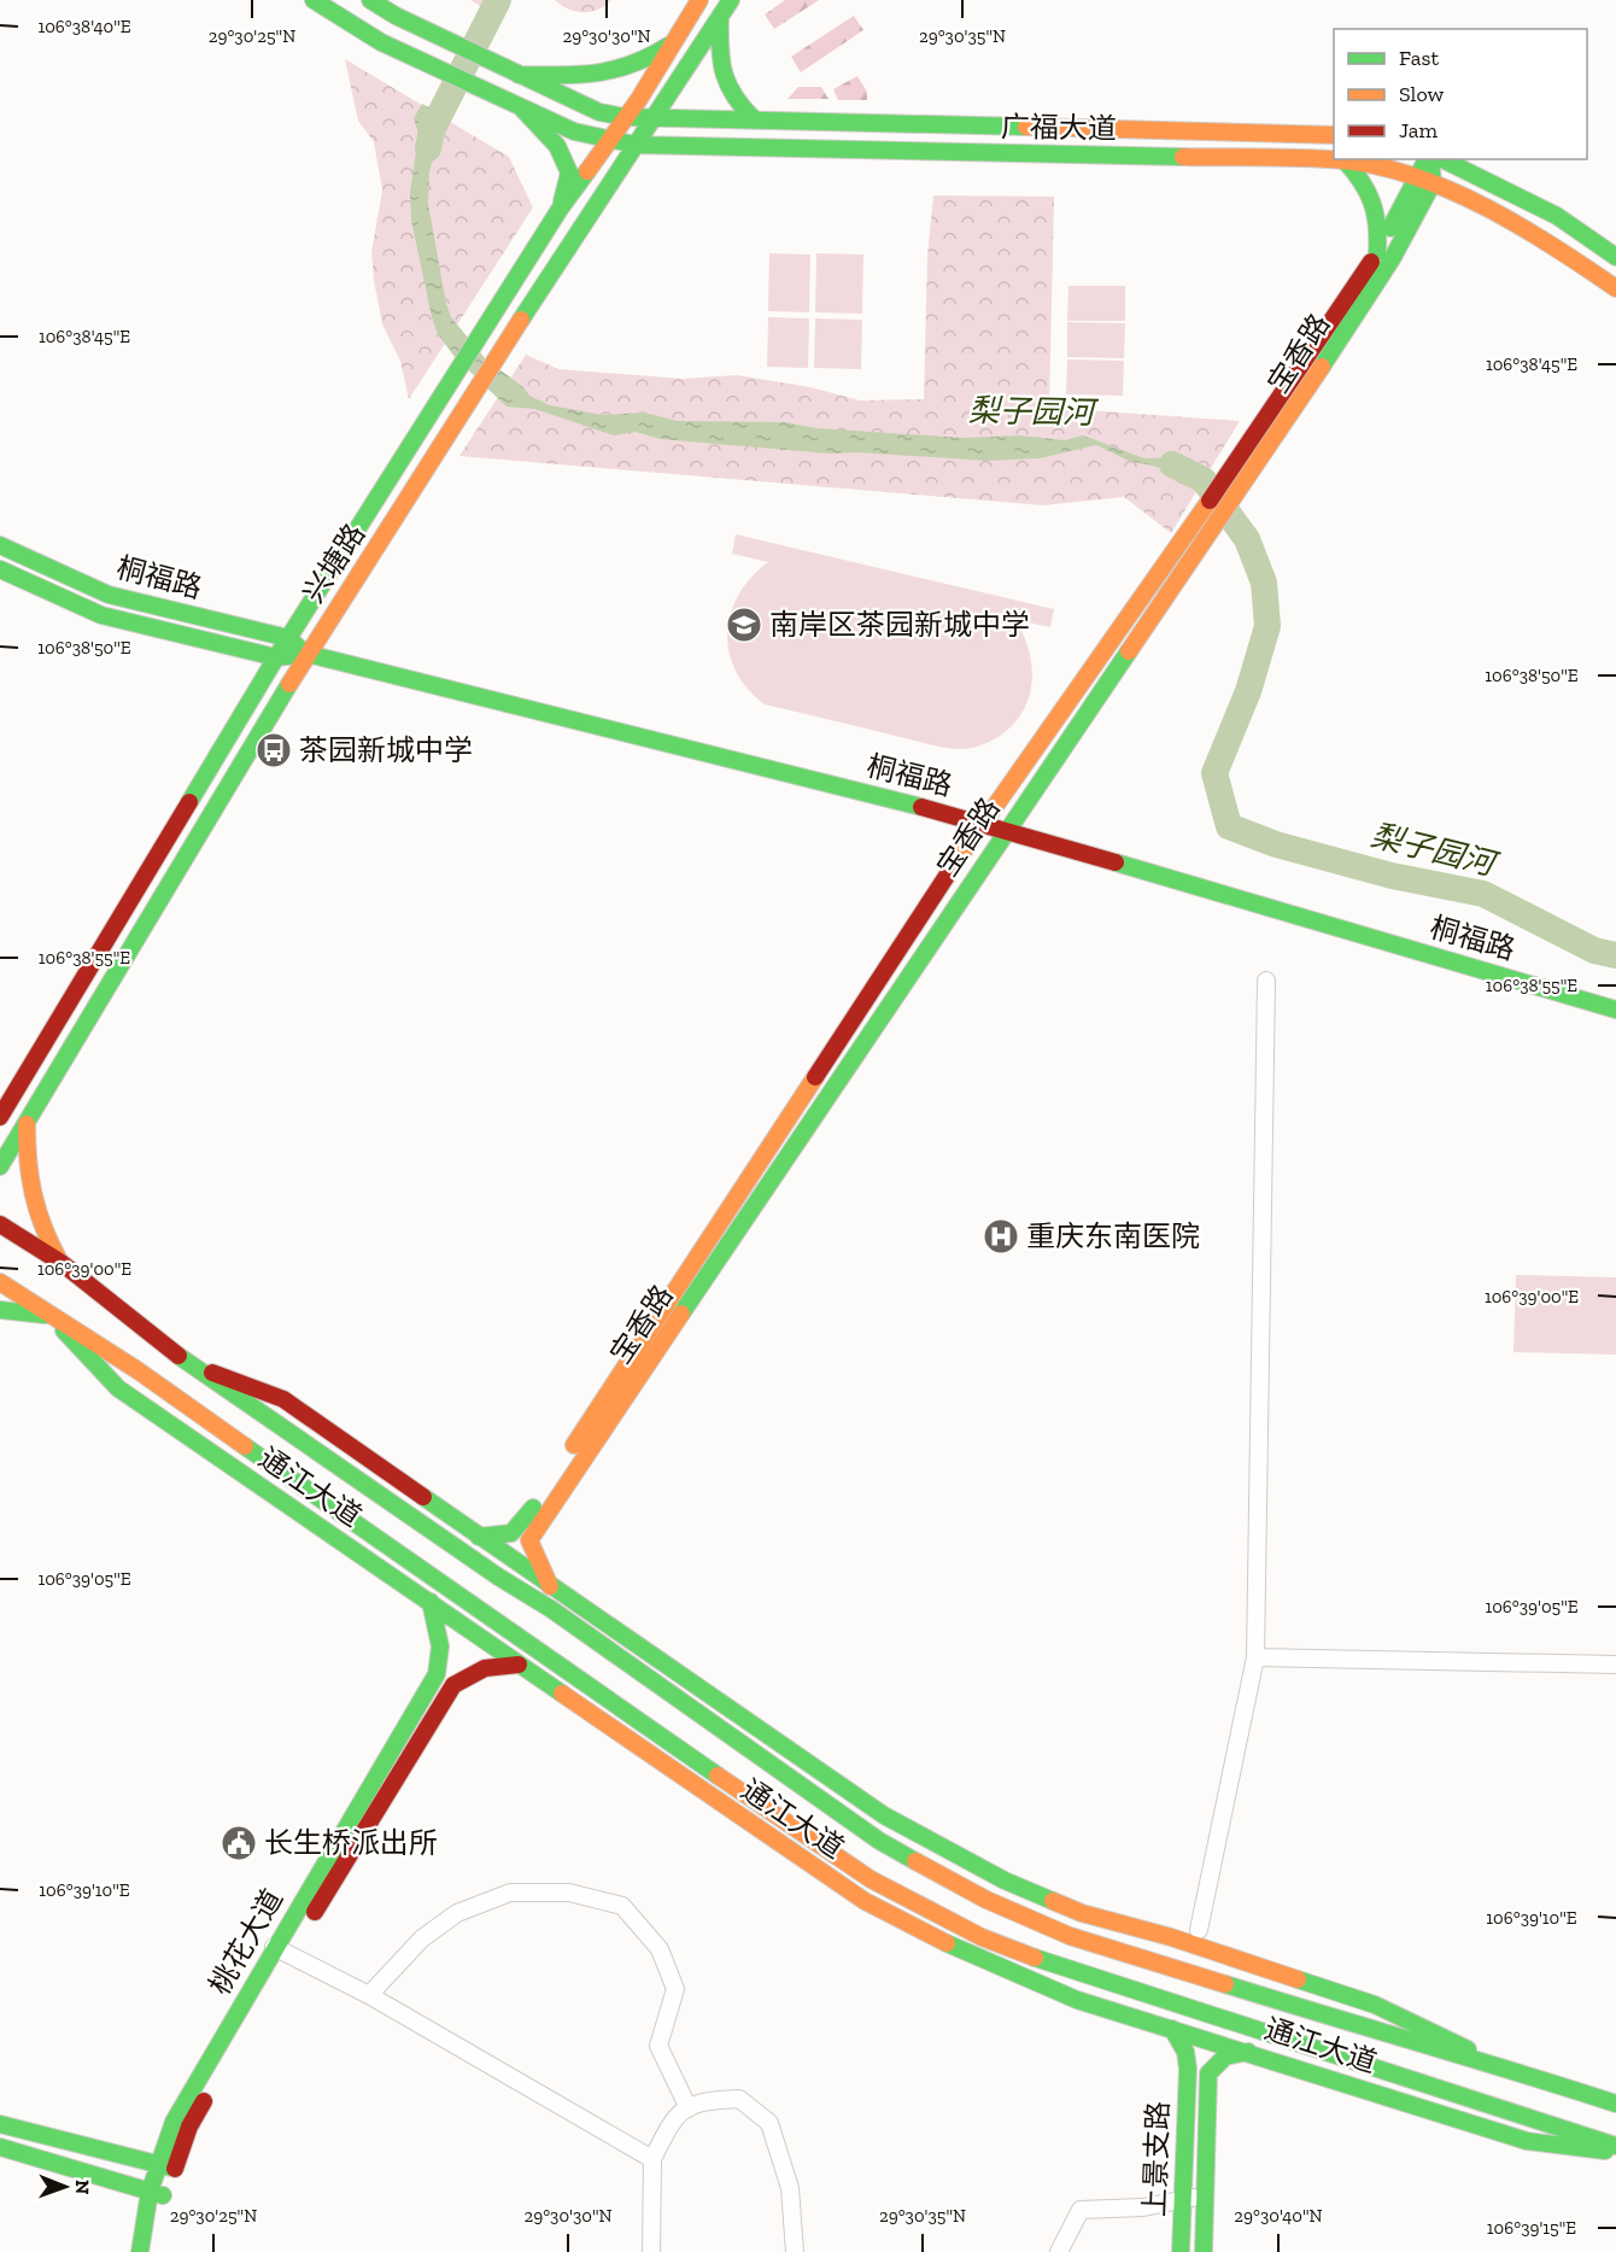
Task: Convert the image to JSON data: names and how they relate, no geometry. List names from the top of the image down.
{
  "streets": {
    "street": [
      "广福大道",
      "宝香路",
      "兴塘路",
      "桐福路",
      "通江大道",
      "桃花大道",
      "上景支路"
    ]
  },
  "crossings": [
    ["广福大道", "宝香路"],
    ["广福大道", "兴塘路"],
    ["宝香路", "桐福路"],
    ["兴塘路", "桐福路"],
    ["通江大道", "桃花大道"],
    ["通江大道", "上景支路"]
  ],
  "water": ["梨子园河"],
  "places": {
    "school or university": ["南岸区茶园新城中学"],
    "bus stop": ["茶园新城中学"],
    "hospital": ["重庆东南医院"],
    "public building": ["长生桥派出所"]
  },
  "legend": ["Fast", "Slow", "Jam"],
  "north": "right",
  "coordinates": [
    "106°38'40\"E",
    "29°30'25\"N",
    "29°30'30\"N",
    "29°30'35\"N",
    "106°38'45\"E",
    "106°38'50\"E",
    "106°38'55\"E",
    "106°39'00\"E",
    "106°39'05\"E",
    "106°39'10\"E",
    "29°30'40\"N",
    "106°39'15\"E"
  ]
}
